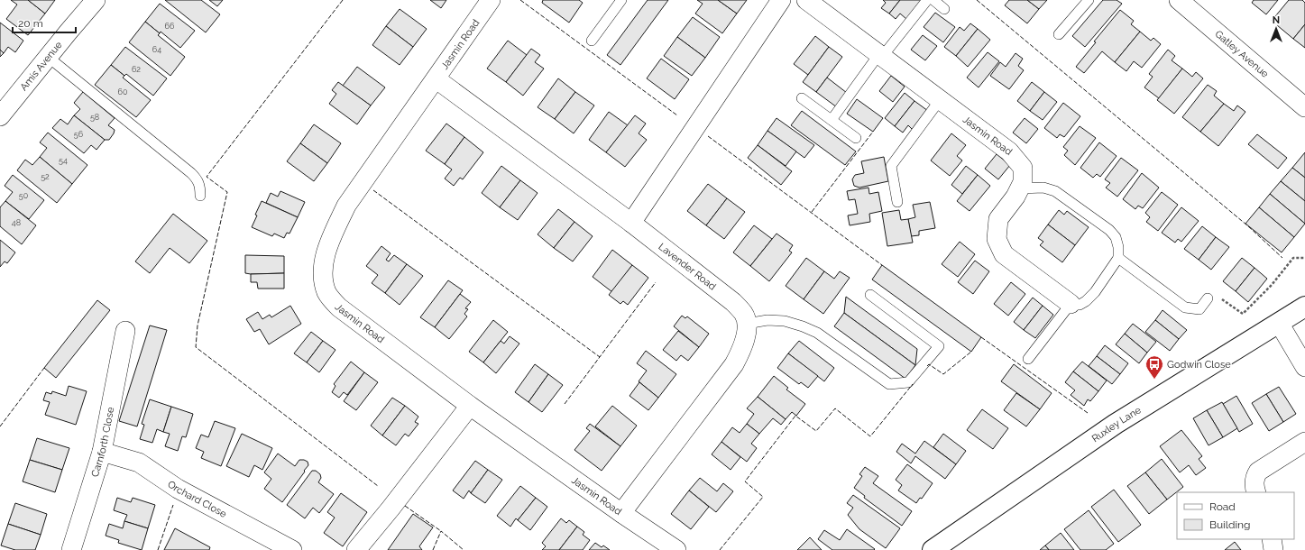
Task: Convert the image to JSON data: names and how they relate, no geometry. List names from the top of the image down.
{
  "streets": {
    "main road": ["Ruxley Lane"],
    "street": [
      "Jasmin Road",
      "Gatley Avenue",
      "Amis Avenue",
      "Lavender Road",
      "Carnforth Close",
      "Orchard Close"
    ]
  },
  "crossings": [
    ["Jasmin Road", "Lavender Road"],
    ["Carnforth Close", "Orchard Close"]
  ],
  "places": {
    "bus stop": ["Godwin Close"]
  },
  "house_numbers": [
    "66",
    "64",
    "62",
    "60",
    "58",
    "56",
    "54",
    "52",
    "50",
    "48"
  ],
  "legend": ["Road", "Building"],
  "scale_bar": "20 m",
  "north": "top"
}
